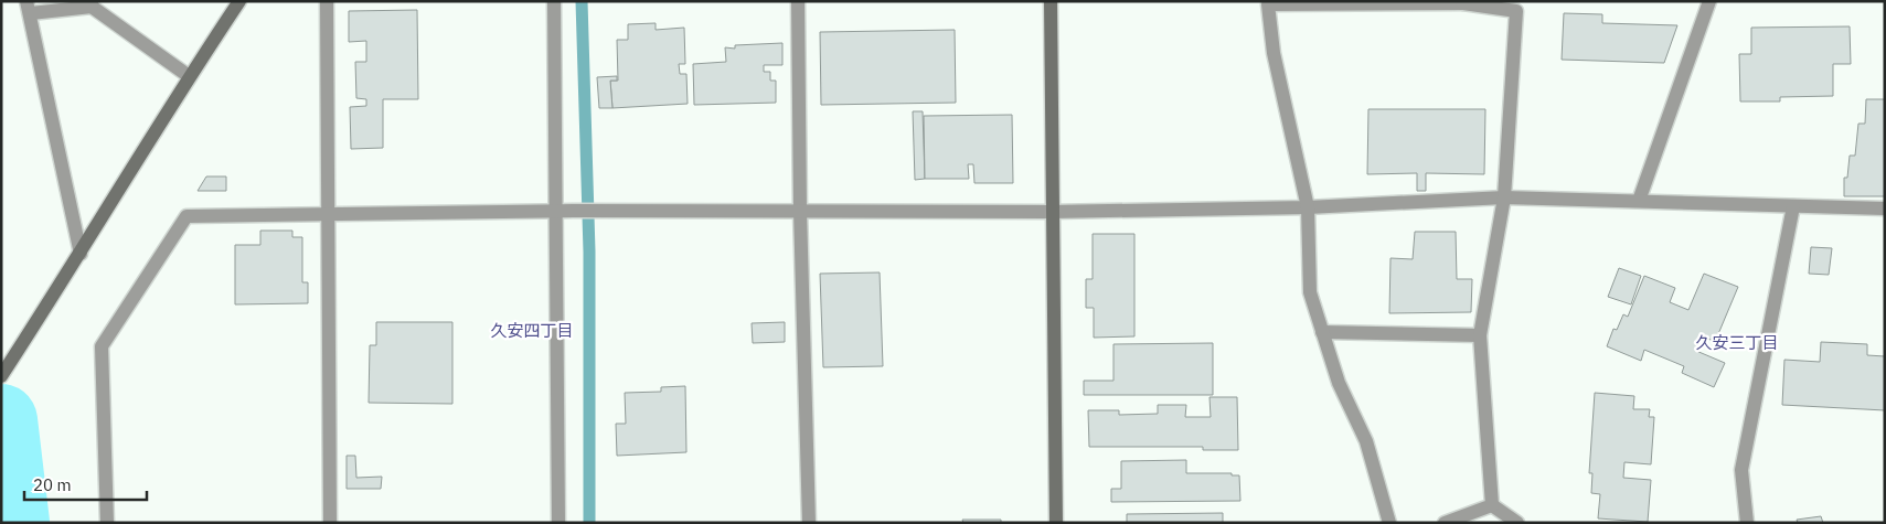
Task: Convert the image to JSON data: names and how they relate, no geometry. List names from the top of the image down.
{
  "districts": ["久安四丁目", "久安三丁目"],
  "scale_bar": "20 m"
}
